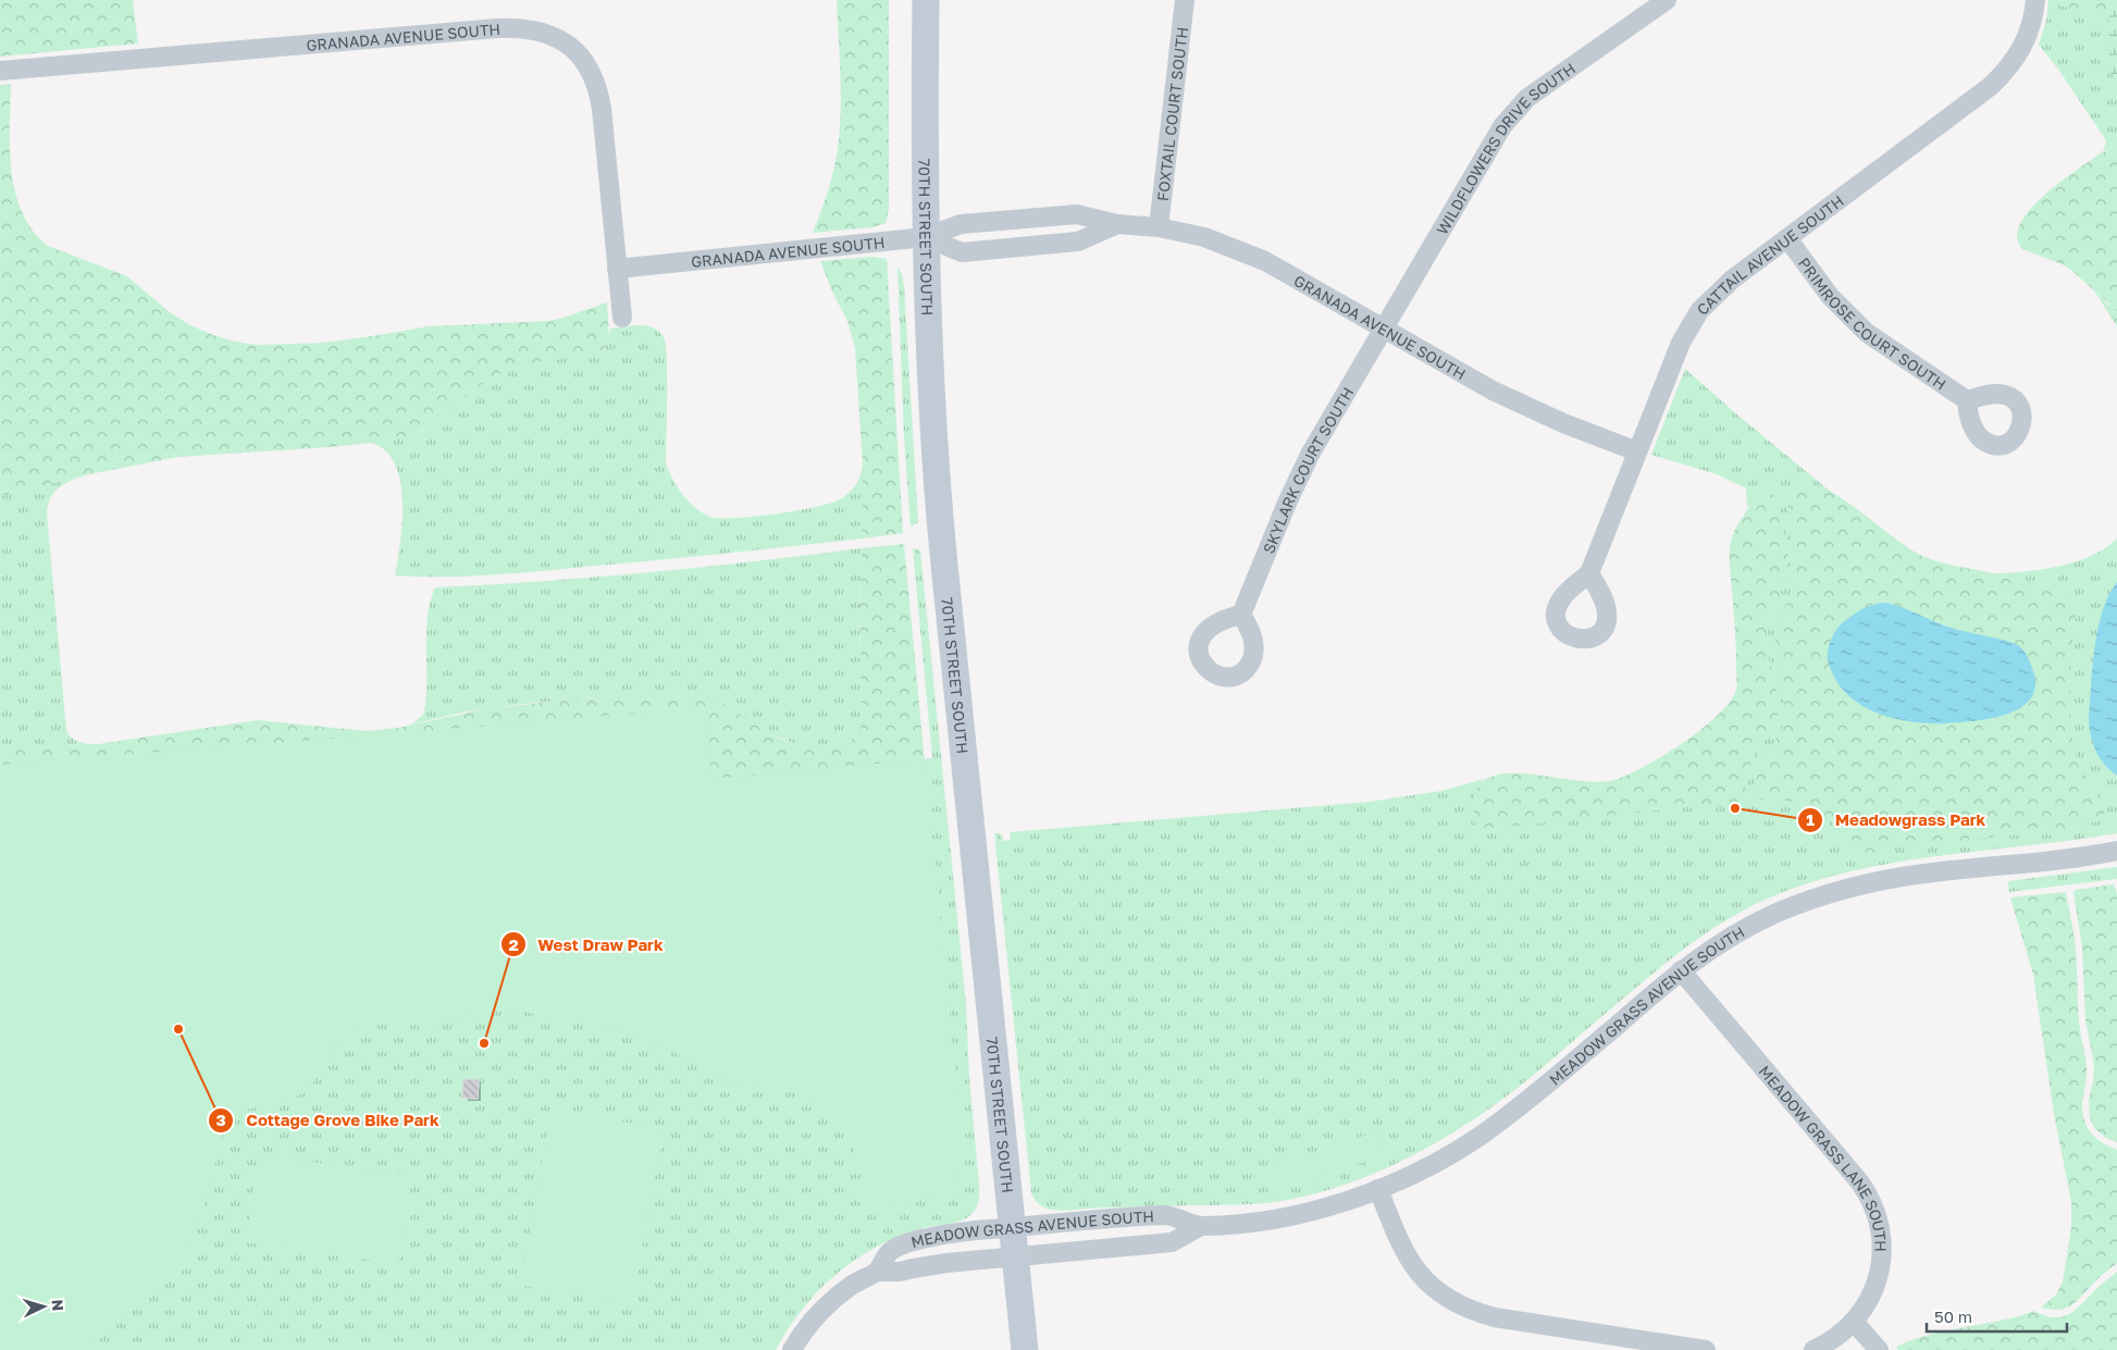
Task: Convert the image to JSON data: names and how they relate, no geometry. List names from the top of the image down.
{
  "streets": {
    "main road": ["70TH STREET SOUTH"],
    "street": [
      "GRANADA AVENUE SOUTH",
      "FOXTAIL COURT SOUTH",
      "WILDFLOWERS DRIVE SOUTH",
      "CATTAIL AVENUE SOUTH",
      "PRIMROSE COURT SOUTH",
      "SKYLARK COURT SOUTH",
      "MEADOW GRASS AVENUE SOUTH",
      "MEADOW GRASS LANE SOUTH"
    ]
  },
  "crossings": [
    ["GRANADA AVENUE SOUTH", "FOXTAIL COURT SOUTH"],
    ["GRANADA AVENUE SOUTH", "WILDFLOWERS DRIVE SOUTH"],
    ["GRANADA AVENUE SOUTH", "70TH STREET SOUTH"],
    ["GRANADA AVENUE SOUTH", "CATTAIL AVENUE SOUTH"],
    ["GRANADA AVENUE SOUTH", "SKYLARK COURT SOUTH"],
    ["WILDFLOWERS DRIVE SOUTH", "SKYLARK COURT SOUTH"],
    ["70TH STREET SOUTH", "MEADOW GRASS AVENUE SOUTH"],
    ["CATTAIL AVENUE SOUTH", "PRIMROSE COURT SOUTH"],
    ["MEADOW GRASS AVENUE SOUTH", "MEADOW GRASS LANE SOUTH"]
  ],
  "places": ["Meadowgrass Park", "Cottage Grove Bike Park", "West Draw Park"],
  "scale_bar": "50 m",
  "north": "right"
}
